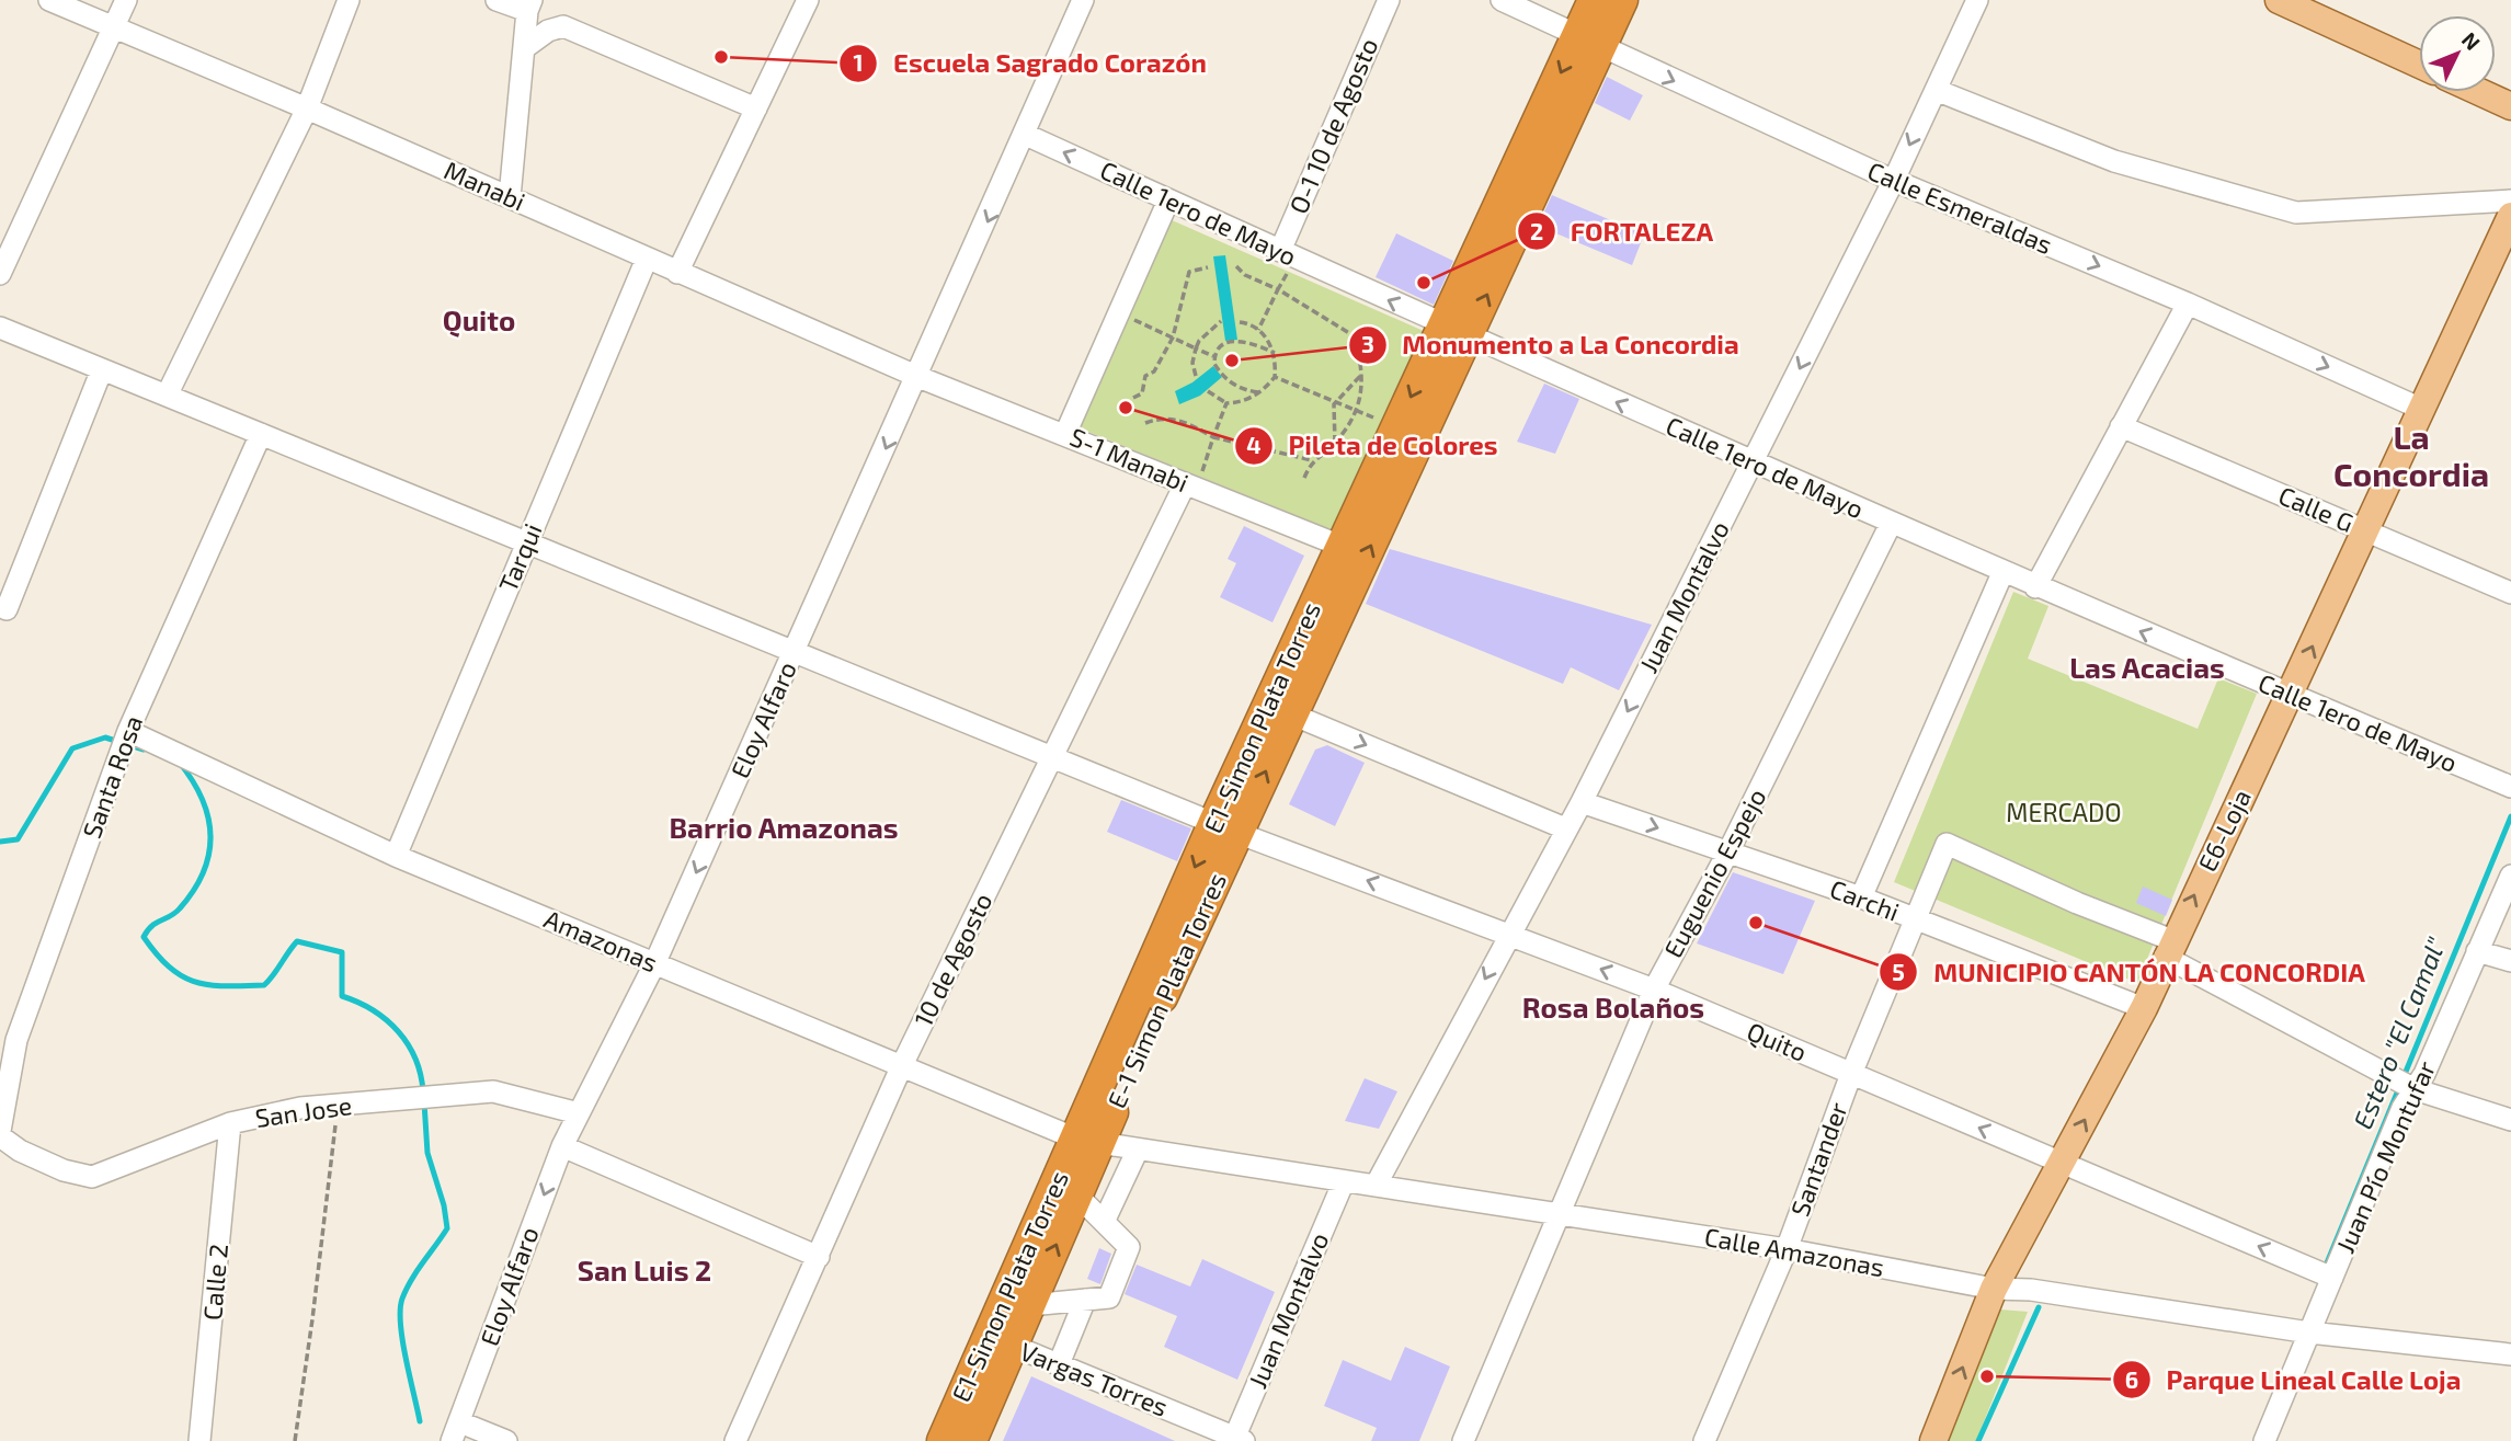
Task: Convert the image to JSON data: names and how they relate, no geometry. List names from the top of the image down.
{
  "streets": {
    "highway": ["E1-Simon Plata Torres"],
    "main road": ["E6-Loja"],
    "street": [
      "O-1 10 de Agosto",
      "Manabi",
      "Calle Esmeraldas",
      "Calle 1ero de Mayo",
      "S-1 Manabi",
      "Calle G",
      "Tarqui",
      "Juan Montalvo",
      "Eloy Alfaro",
      "Santa Rosa",
      "Euguenio Espejo",
      "Carchi",
      "Amazonas",
      "10 de Agosto",
      "Quito",
      "San Jose",
      "Juan Pío Montufar",
      "Santander",
      "Calle Amazonas",
      "Calle 2",
      "Vargas Torres"
    ]
  },
  "crossings": [
    ["O-1 10 de Agosto", "Calle 1ero de Mayo"],
    ["Manabi", "S-1 Manabi"],
    ["Manabi", "Tarqui"],
    ["Manabi", "Eloy Alfaro"],
    ["Calle Esmeraldas", "Juan Montalvo"],
    ["Calle Esmeraldas", "E1-Simon Plata Torres"],
    ["Calle Esmeraldas", "E6-Loja"],
    ["Calle 1ero de Mayo", "Juan Montalvo"],
    ["Calle 1ero de Mayo", "E1-Simon Plata Torres"],
    ["Calle 1ero de Mayo", "Eloy Alfaro"],
    ["Calle 1ero de Mayo", "E6-Loja"],
    ["Calle 1ero de Mayo", "Euguenio Espejo"],
    ["S-1 Manabi", "E1-Simon Plata Torres"],
    ["S-1 Manabi", "Eloy Alfaro"],
    ["S-1 Manabi", "10 de Agosto"],
    ["Calle G", "E6-Loja"],
    ["Tarqui", "Amazonas"],
    ["Tarqui", "Quito"],
    ["Juan Montalvo", "Carchi"],
    ["Juan Montalvo", "Quito"],
    ["Juan Montalvo", "Calle Amazonas"],
    ["Juan Montalvo", "Vargas Torres"],
    ["E1-Simon Plata Torres", "Amazonas"],
    ["E1-Simon Plata Torres", "Quito"],
    ["E1-Simon Plata Torres", "Calle Amazonas"],
    ["E1-Simon Plata Torres", "Vargas Torres"],
    ["Eloy Alfaro", "Amazonas"],
    ["Eloy Alfaro", "Quito"],
    ["Eloy Alfaro", "San Jose"],
    ["Santa Rosa", "Amazonas"],
    ["Santa Rosa", "Quito"],
    ["Santa Rosa", "San Jose"],
    ["E6-Loja", "Carchi"],
    ["E6-Loja", "Quito"],
    ["E6-Loja", "Santander"],
    ["E6-Loja", "Calle Amazonas"],
    ["Euguenio Espejo", "Carchi"],
    ["Euguenio Espejo", "Quito"],
    ["Euguenio Espejo", "Calle Amazonas"],
    ["Carchi", "Santander"],
    ["Amazonas", "10 de Agosto"],
    ["Amazonas", "Calle Amazonas"],
    ["10 de Agosto", "Quito"],
    ["Quito", "Juan Pío Montufar"],
    ["Quito", "Santander"],
    ["San Jose", "Calle 2"],
    ["Juan Pío Montufar", "Calle Amazonas"],
    ["Santander", "Calle Amazonas"]
  ],
  "one_way": [
    "Calle 1ero de Mayo",
    "Juan Montalvo",
    "Eloy Alfaro",
    "E6-Loja"
  ],
  "districts": [
    "Quito",
    "La Concordia",
    "Las Acacias",
    "Barrio Amazonas",
    "Rosa Bolaños",
    "San Luis 2"
  ],
  "water": ["Estero \"El Camal\""],
  "parks": ["MERCADO"],
  "places": [
    "Escuela Sagrado Corazón",
    "FORTALEZA",
    "Monumento a La Concordia",
    "Pileta de Colores",
    "MUNICIPIO CANTÓN LA CONCORDIA",
    "Parque Lineal Calle Loja"
  ],
  "north": "top right"
}
